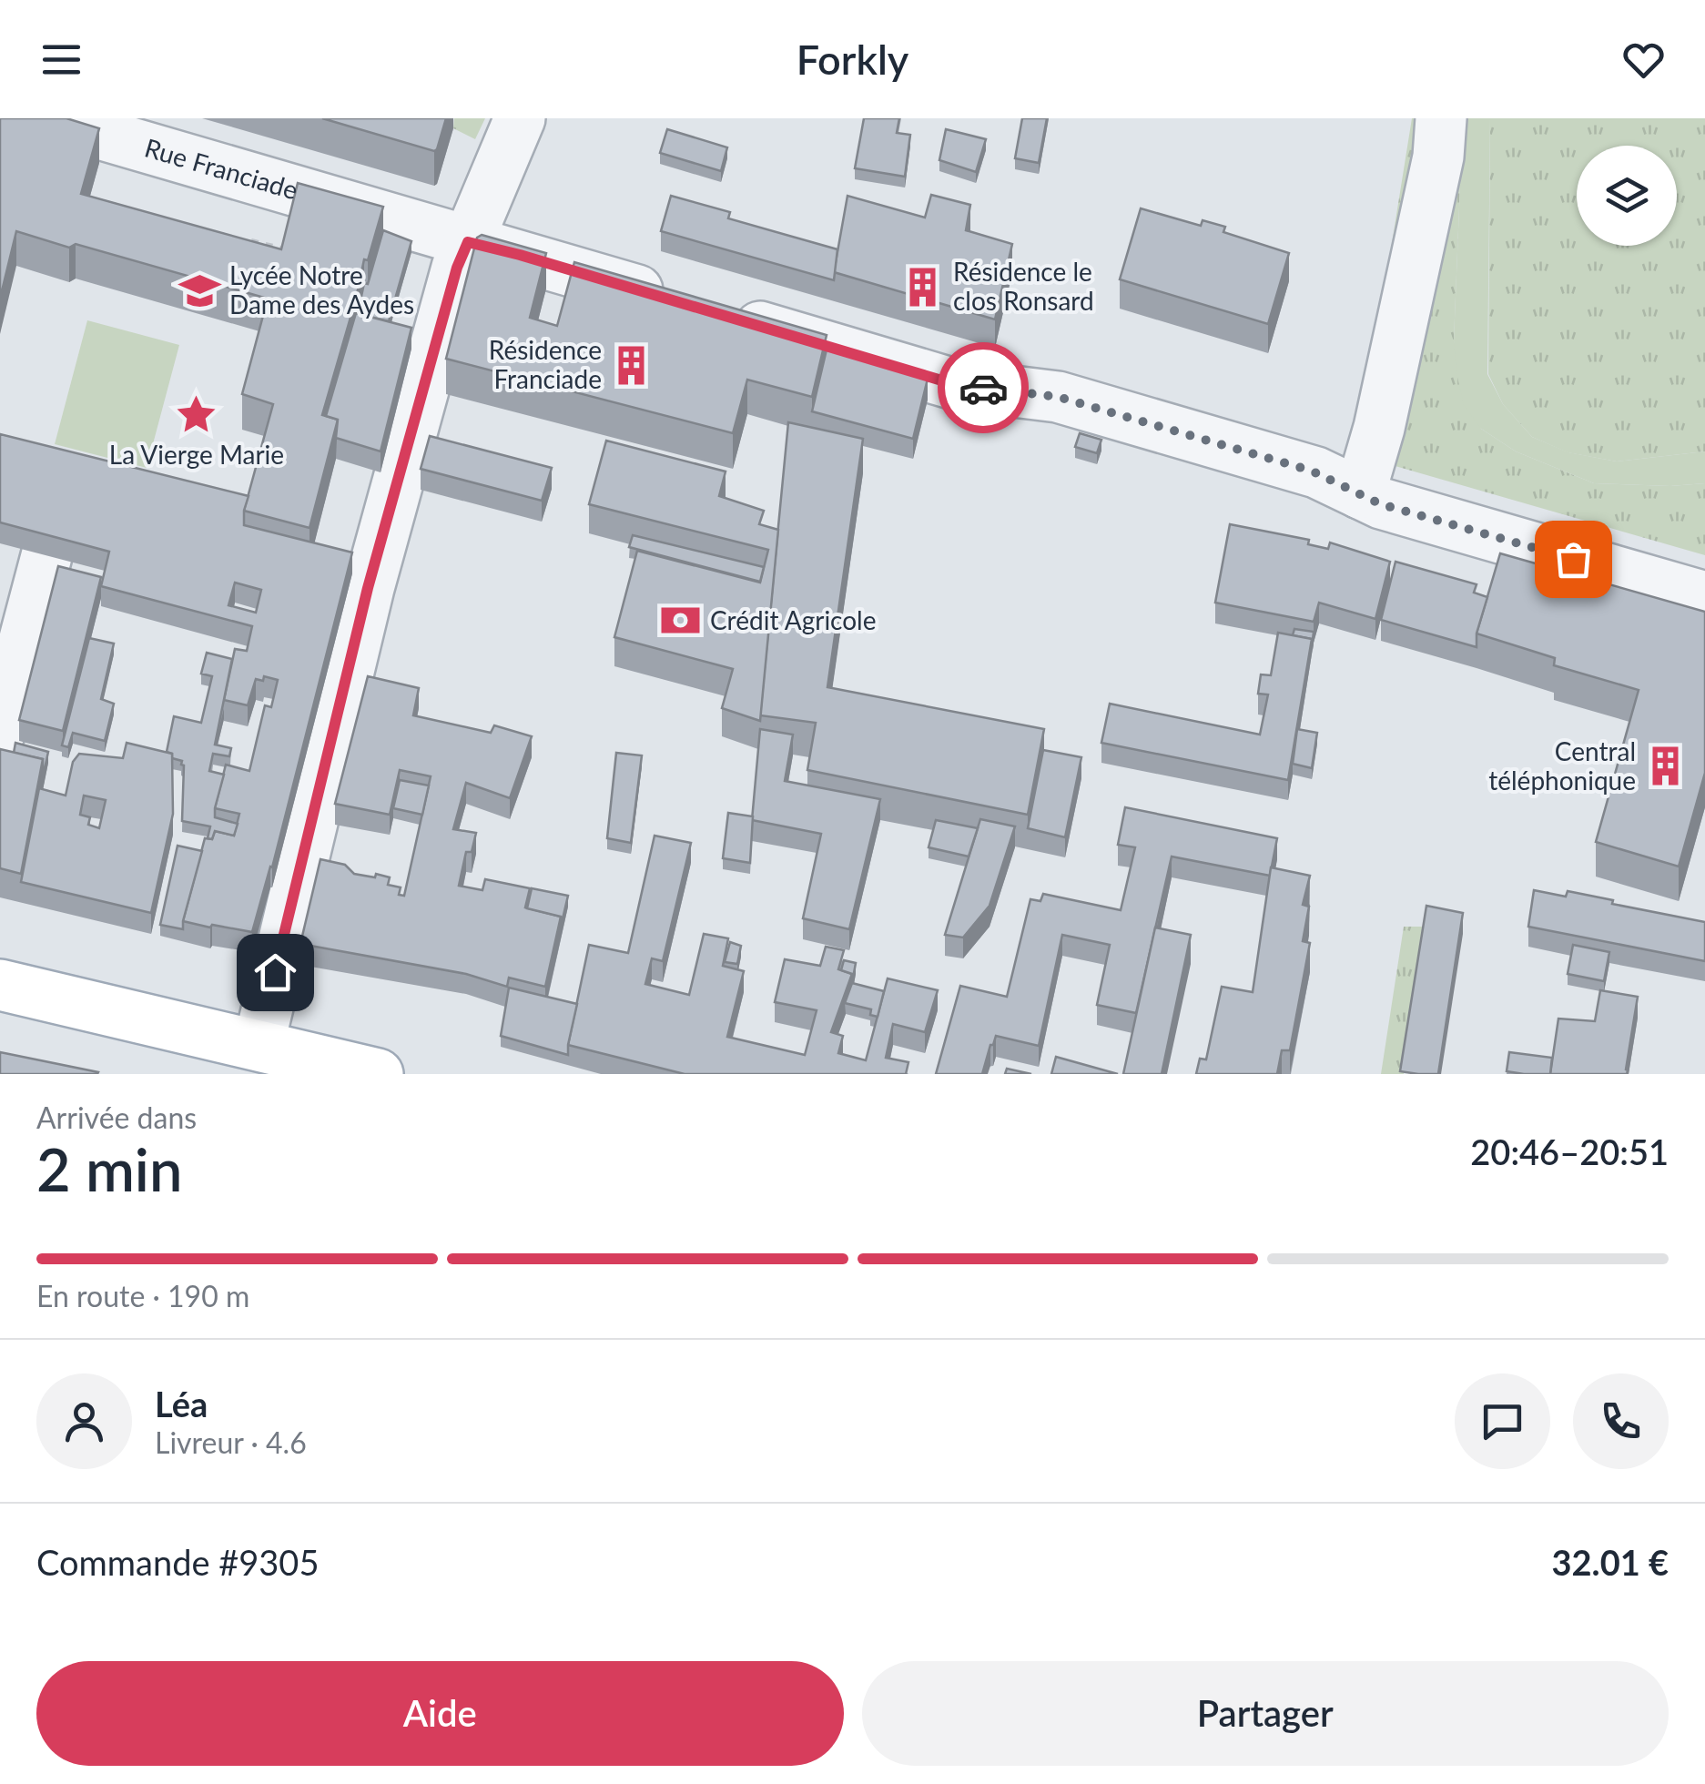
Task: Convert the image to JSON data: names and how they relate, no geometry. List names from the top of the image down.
{
  "streets": {
    "street": ["Rue Franciade"]
  },
  "places": {
    "building": ["Résidence le clos Ronsard", "Résidence Franciade", "Central téléphonique"],
    "school or university": ["Lycée Notre Dame des Aydes"],
    "place": ["La Vierge Marie"],
    "bank": ["Crédit Agricole"]
  },
  "page": {
    "header": "Forkly",
    "heading": ["2 min", "Arrivée dans", "20:46–20:51"],
    "panel": [
      "Léa",
      "Livreur · 4.6",
      "Commande #9305",
      "32.01 €"
    ],
    "bar": "En route · 190 m",
    "buttons": ["Aide", "Partager"]
  }
}
